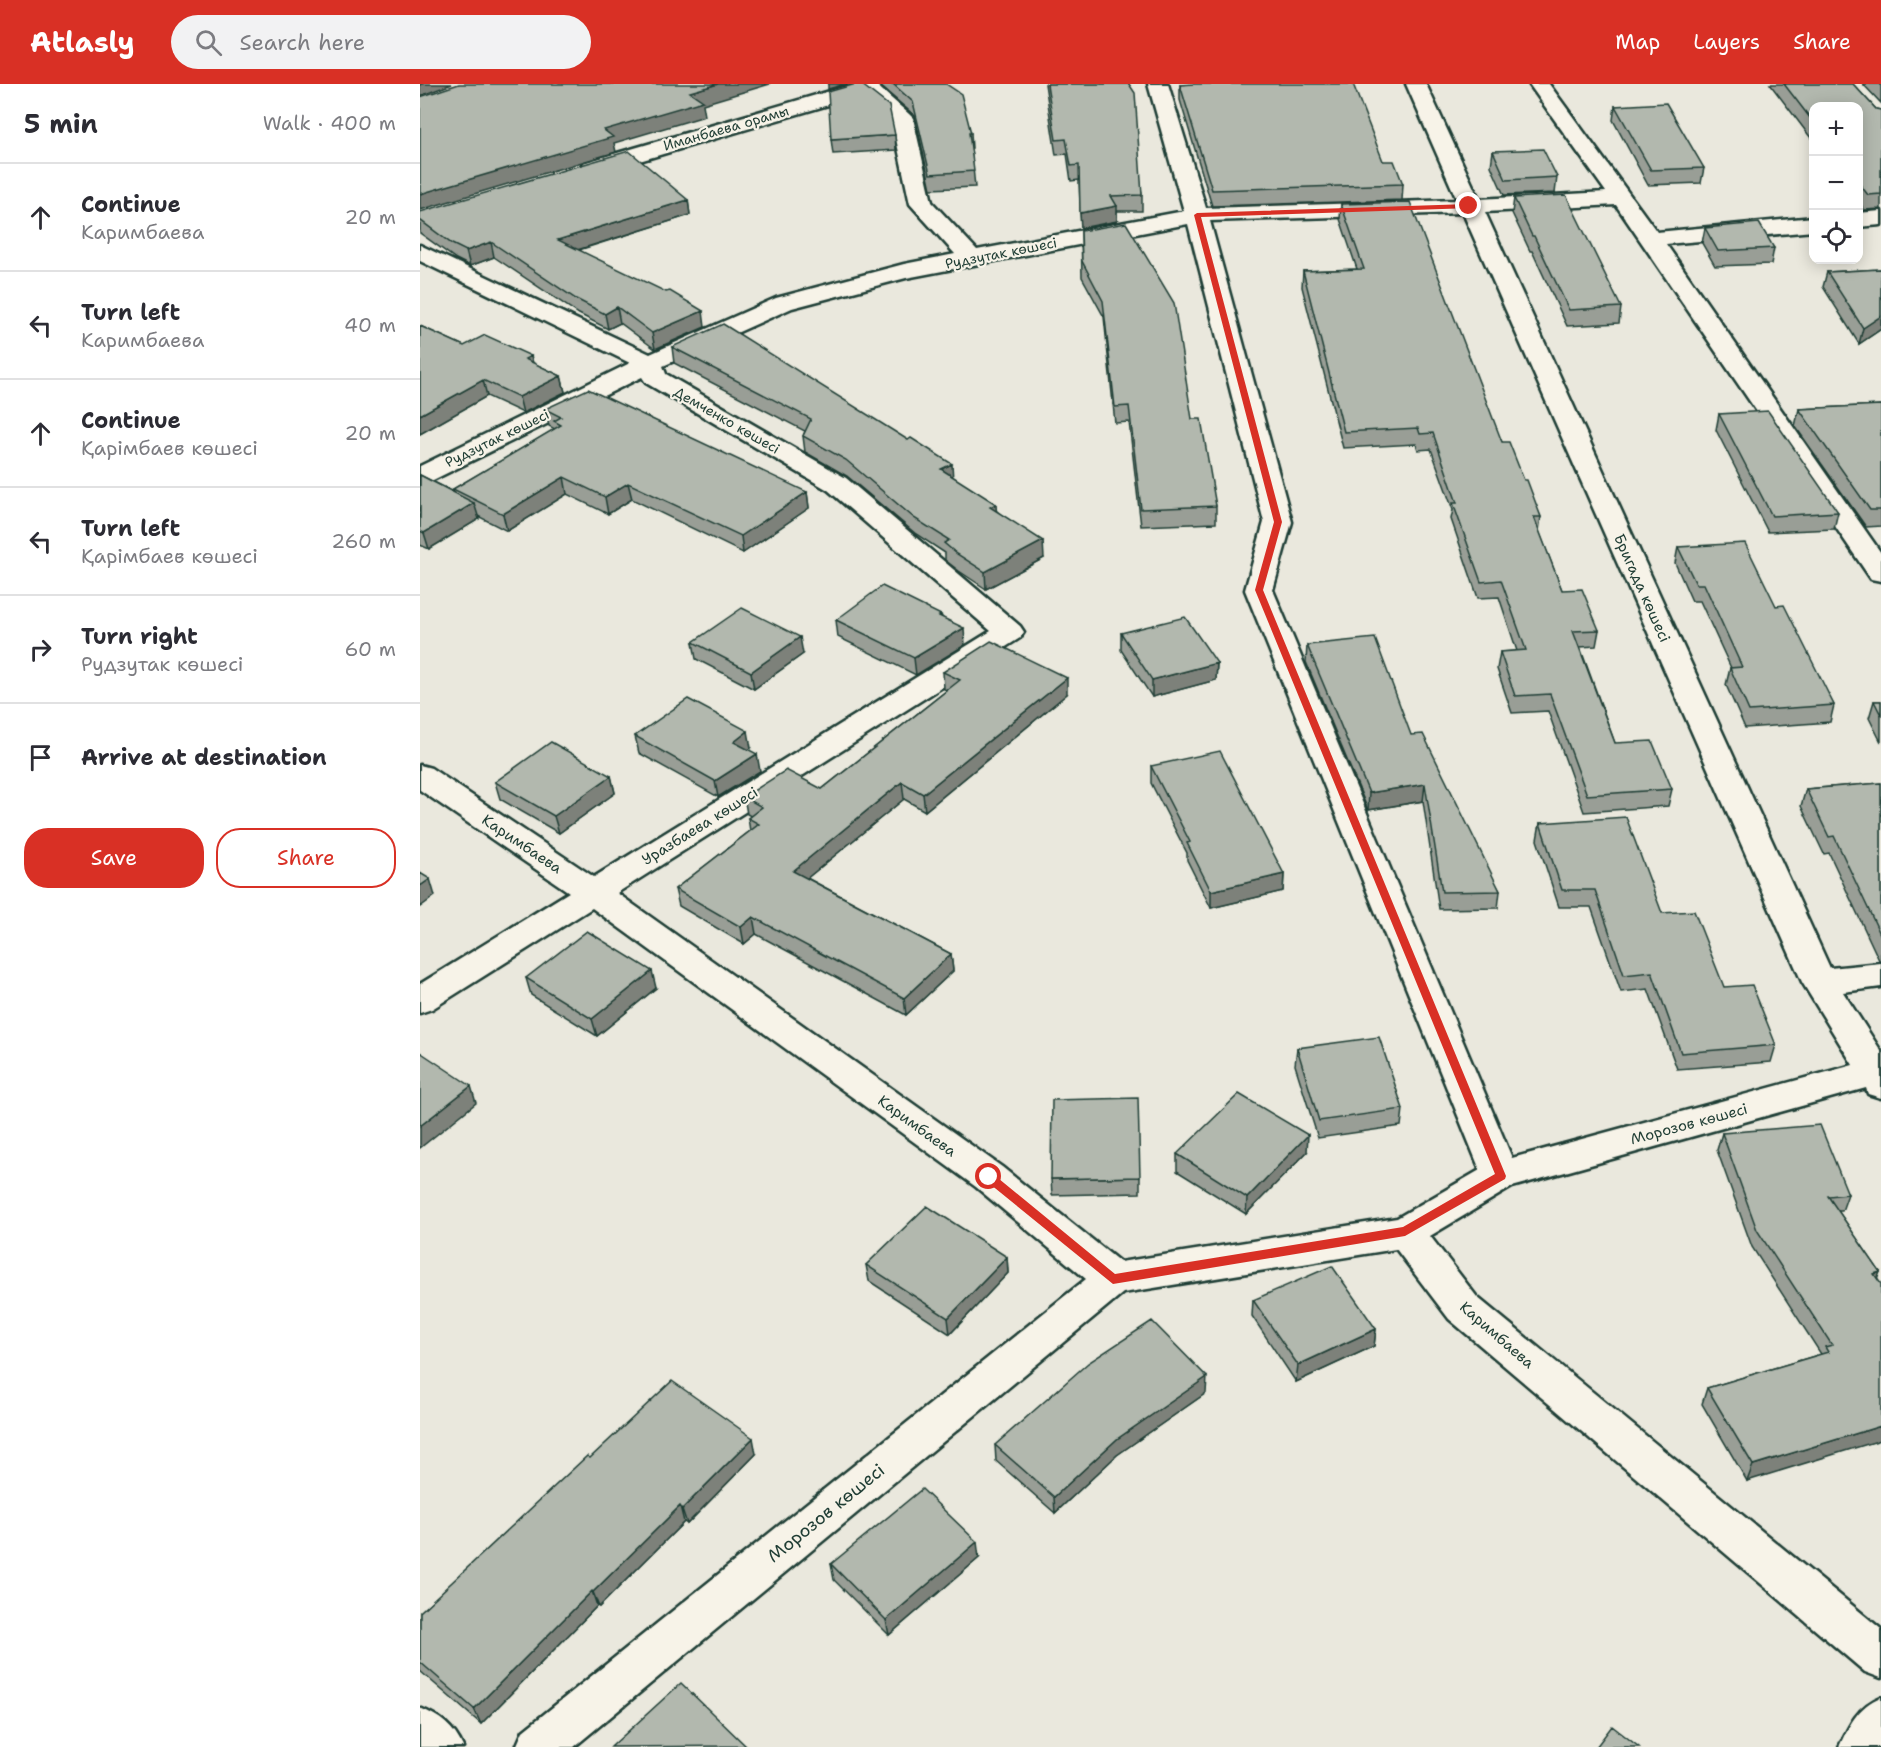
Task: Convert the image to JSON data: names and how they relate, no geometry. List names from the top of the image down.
{
  "streets": {
    "street": [
      "Иманбаева орамы",
      "Рудзутак көшесі",
      "Демченко көшесі",
      "Бригада көшесі",
      "Уразбаева көшесі",
      "Каримбаева",
      "Морозов көшесі"
    ]
  },
  "crossings": [
    ["Иманбаева орамы", "Рудзутак көшесі"],
    ["Рудзутак көшесі", "Демченко көшесі"],
    ["Рудзутак көшесі", "Бригада көшесі"],
    ["Демченко көшесі", "Уразбаева көшесі"],
    ["Бригада көшесі", "Морозов көшесі"],
    ["Уразбаева көшесі", "Каримбаева"],
    ["Каримбаева", "Морозов көшесі"]
  ],
  "page": {
    "header": "Atlasly",
    "search": "Search here",
    "nav": ["Map", "Layers", "Share"],
    "heading": ["5 min", "Walk · 400 m"],
    "map_buttons": ["+", "−"],
    "list": [
      ["Continue", "Каримбаева", "20 m"],
      ["Turn left", "Каримбаева", "40 m"],
      ["Continue", "Қарімбаев көшесі", "20 m"],
      ["Turn left", "Қарімбаев көшесі", "260 m"],
      ["Turn right", "Рудзутак көшесі", "60 m"],
      "Arrive at destination"
    ],
    "buttons": ["Save", "Share"]
  }
}
